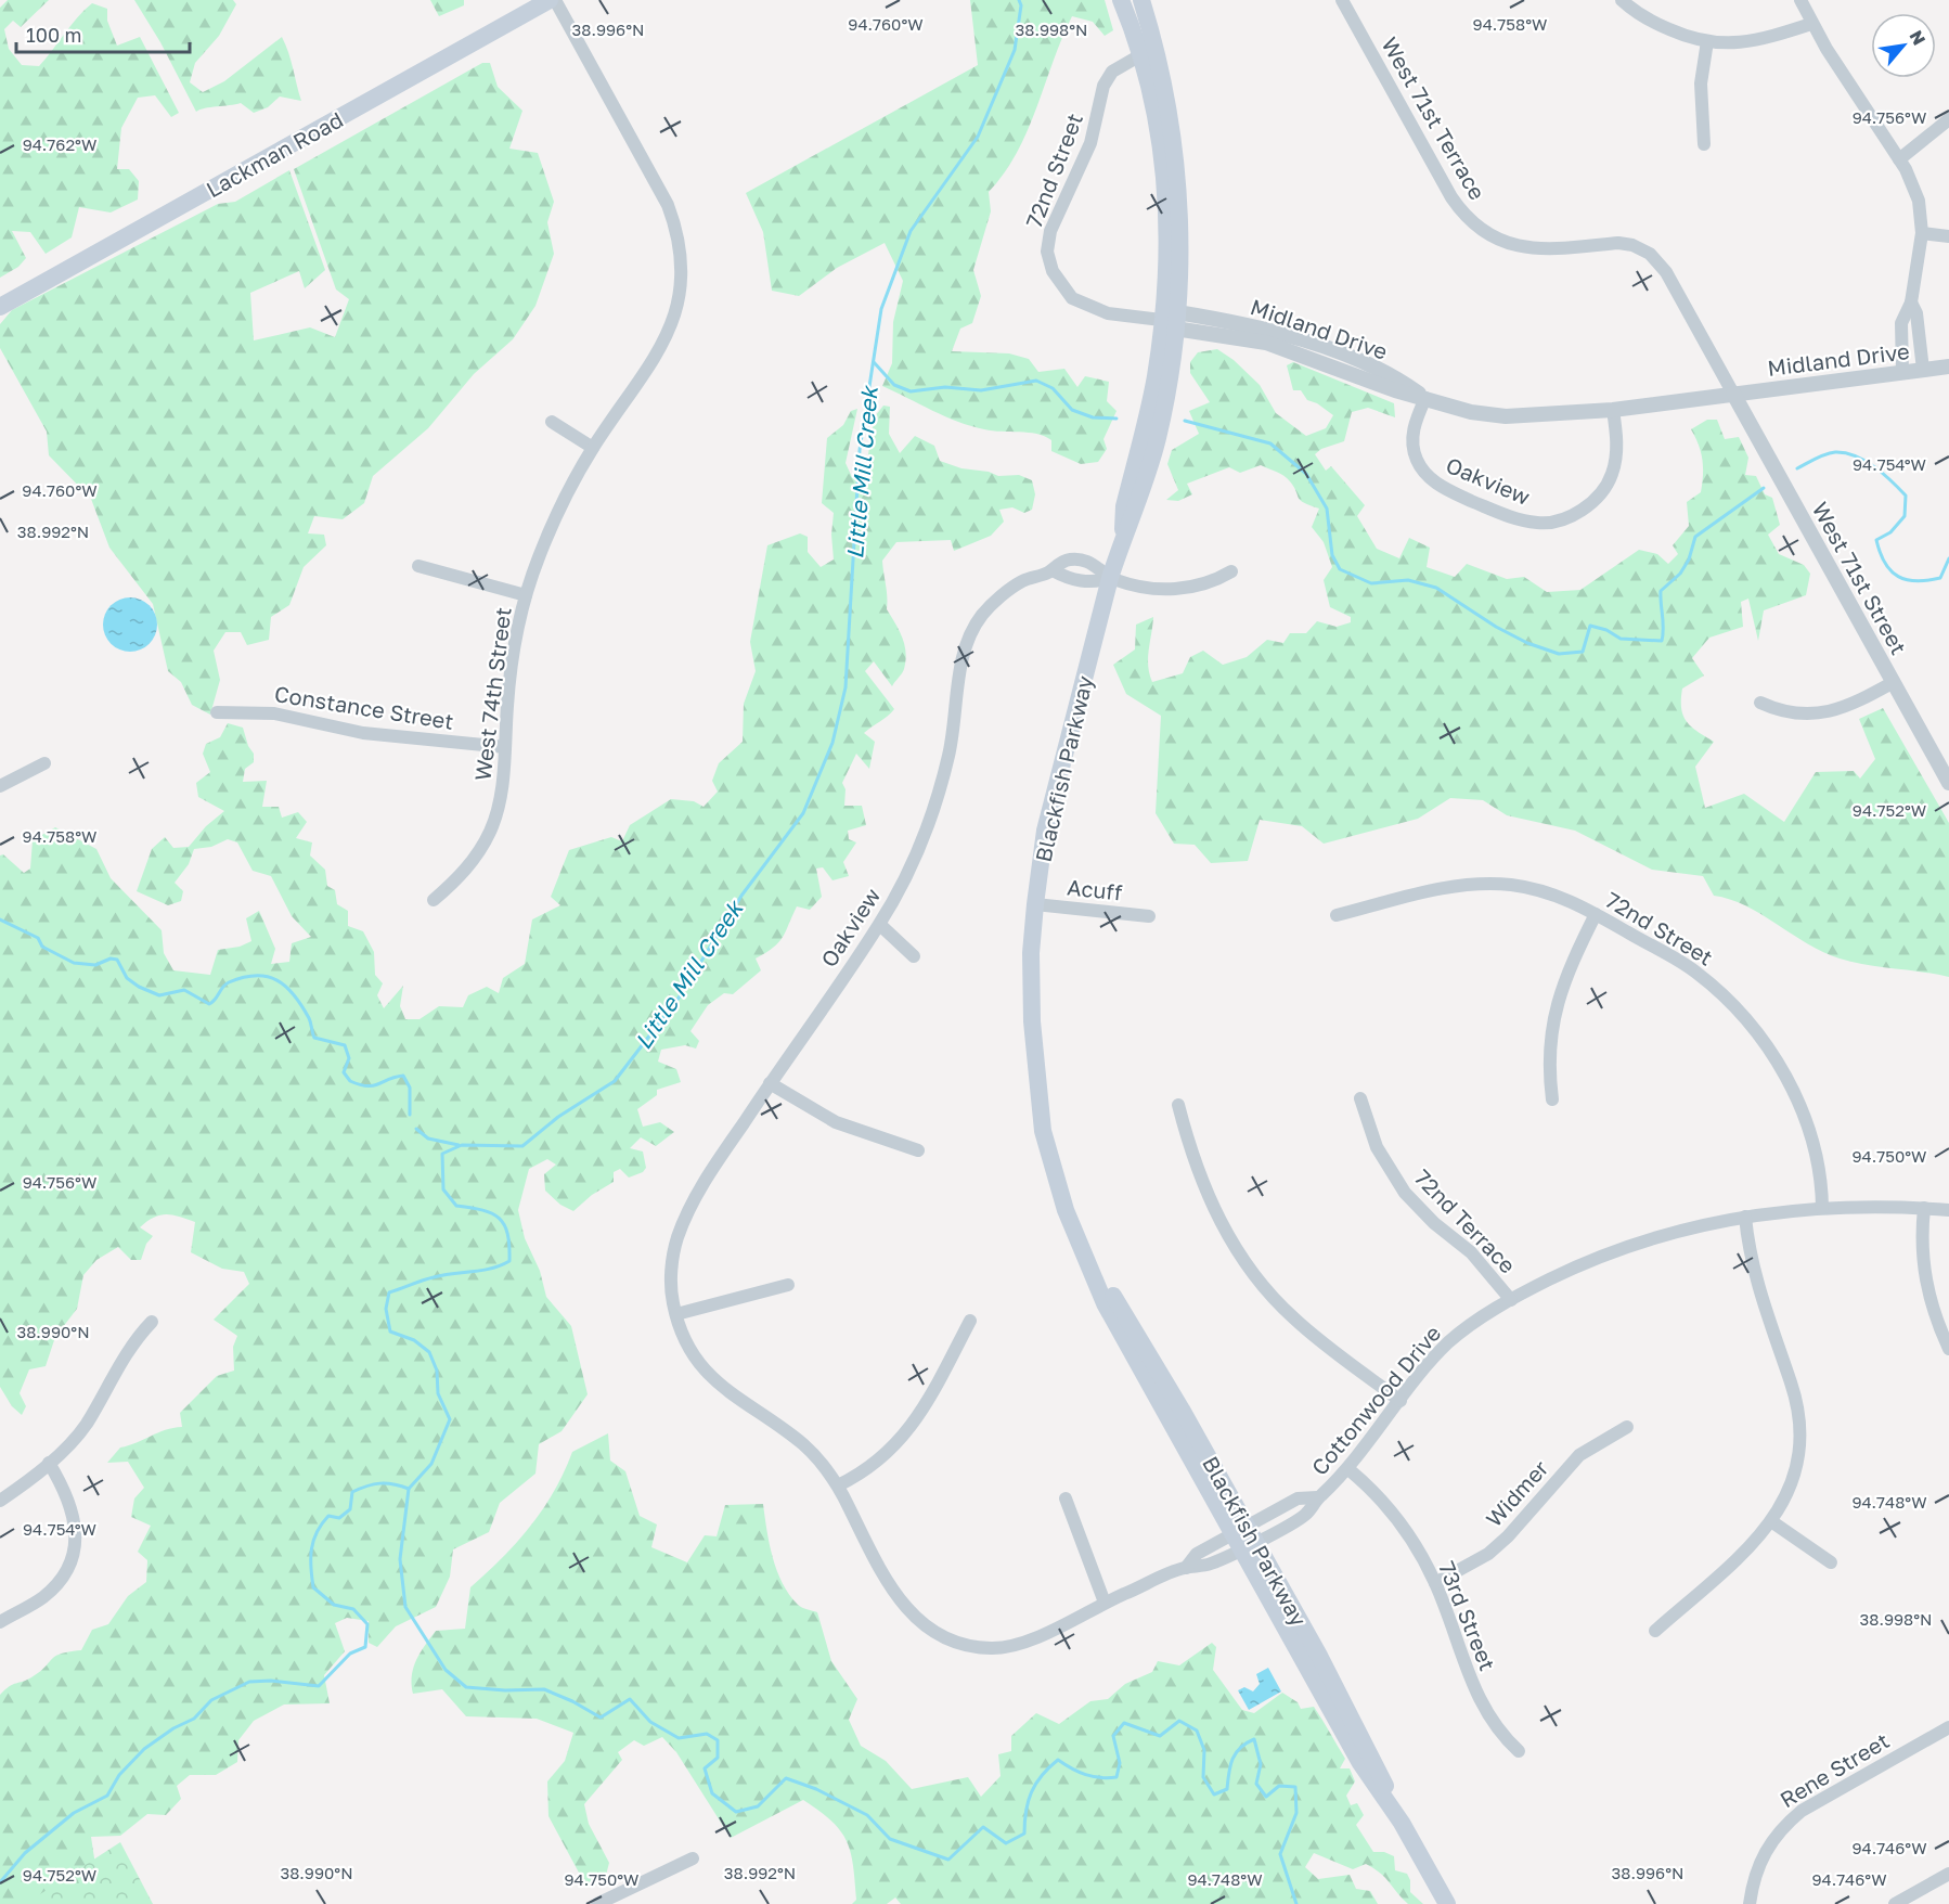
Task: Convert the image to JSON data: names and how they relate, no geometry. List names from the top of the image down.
{
  "streets": {
    "main road": ["Lackman Road", "Blackfish Parkway"],
    "street": [
      "West 71st Terrace",
      "72nd Street",
      "Midland Drive",
      "Oakview",
      "West 71st Street",
      "West 74th Street",
      "Constance Street",
      "Acuff",
      "72nd Terrace",
      "Cottonwood Drive",
      "Widmer",
      "73rd Street",
      "Rene Street"
    ]
  },
  "crossings": [
    ["West 71st Terrace", "Midland Drive"],
    ["West 71st Terrace", "West 71st Street"],
    ["72nd Street", "Midland Drive"],
    ["72nd Street", "Blackfish Parkway"],
    ["72nd Street", "Cottonwood Drive"],
    ["Midland Drive", "Oakview"],
    ["Midland Drive", "West 71st Street"],
    ["Midland Drive", "Blackfish Parkway"],
    ["Oakview", "Blackfish Parkway"],
    ["Oakview", "Cottonwood Drive"],
    ["West 74th Street", "Constance Street"],
    ["Blackfish Parkway", "Acuff"],
    ["Blackfish Parkway", "Cottonwood Drive"],
    ["72nd Terrace", "Cottonwood Drive"],
    ["Cottonwood Drive", "73rd Street"],
    ["Widmer", "73rd Street"]
  ],
  "water": ["Little Mill Creek"],
  "scale_bar": "100 m",
  "north": "top right",
  "coordinates": [
    "94.760°W",
    "94.758°W",
    "38.996°N",
    "38.998°N",
    "94.756°W",
    "94.762°W",
    "94.754°W",
    "38.992°N",
    "94.752°W",
    "94.750°W",
    "38.990°N",
    "94.748°W",
    "94.746°W"
  ]
}
